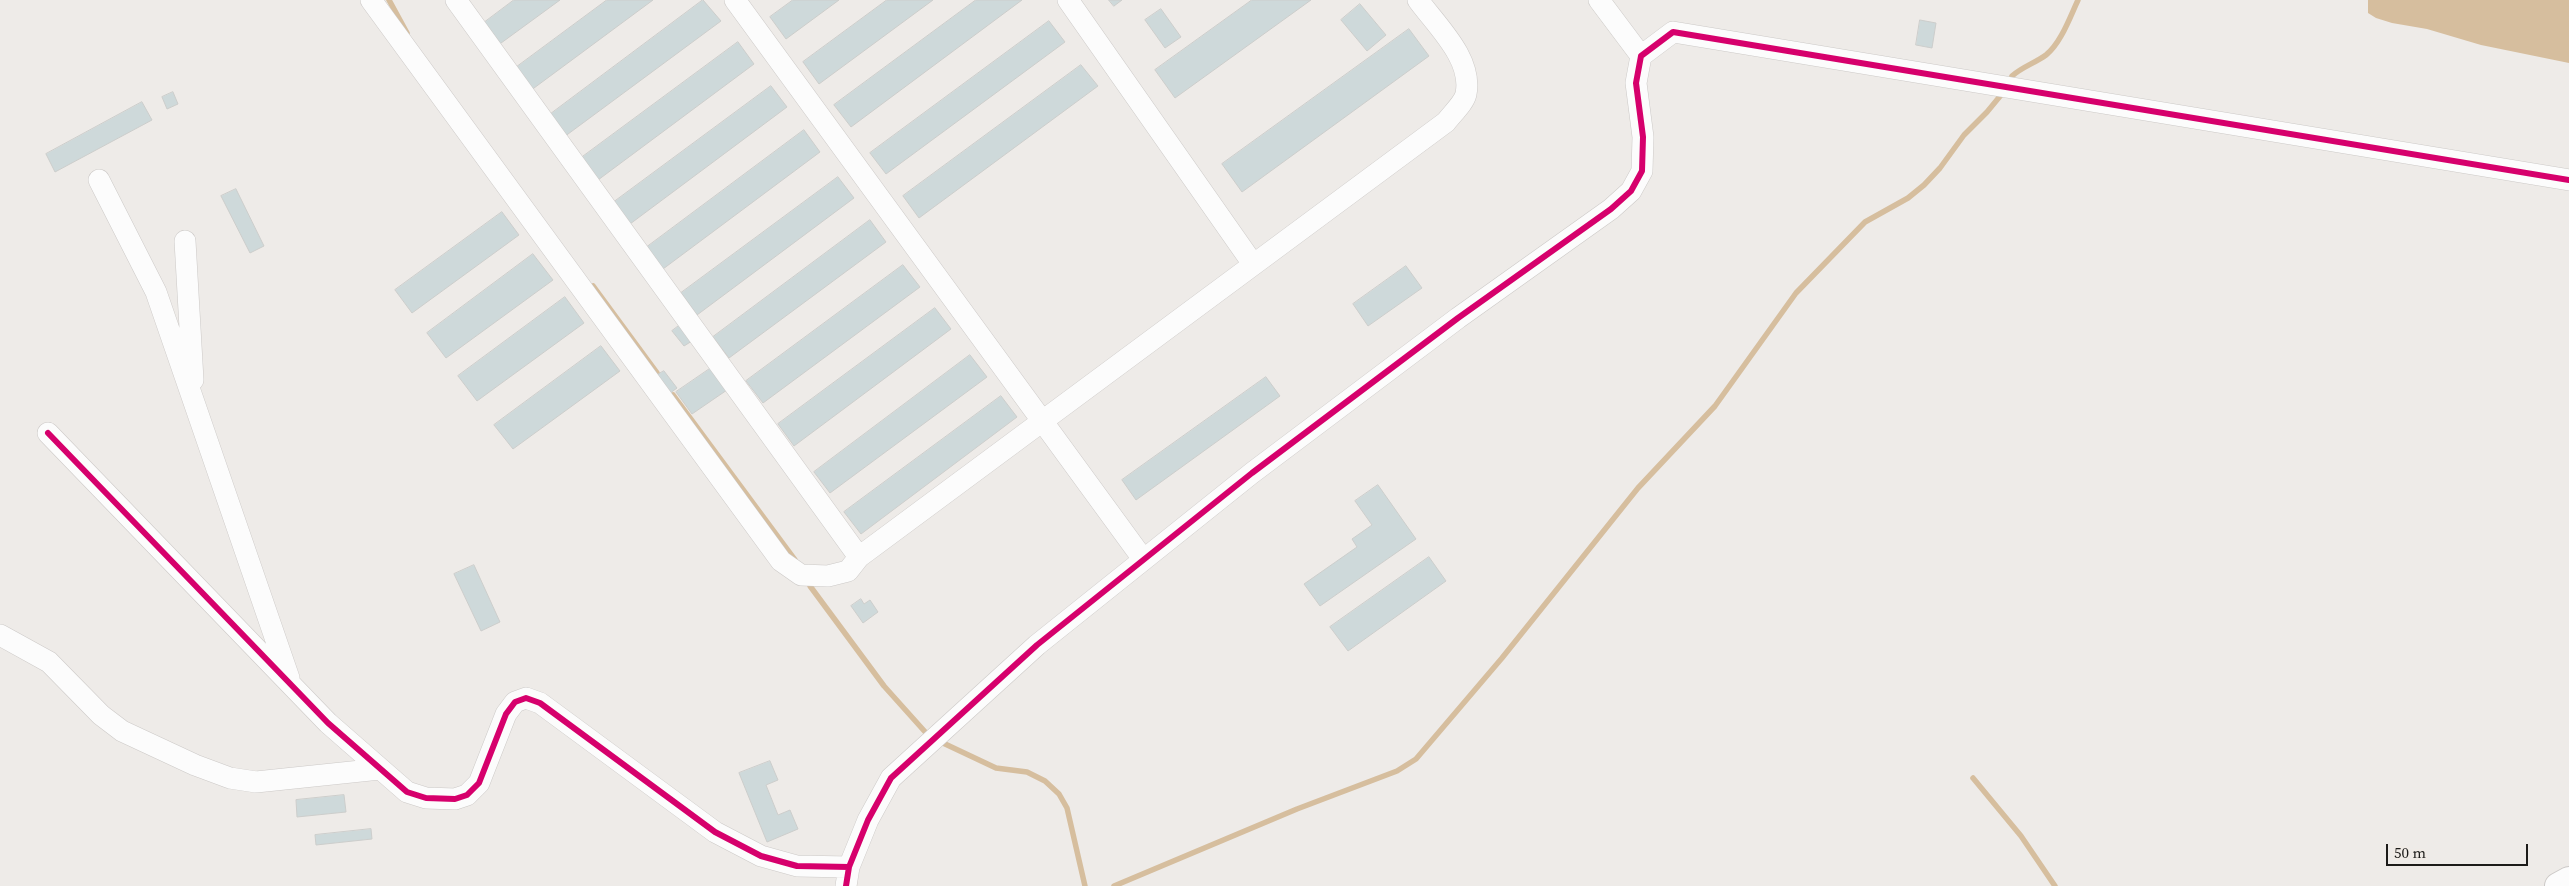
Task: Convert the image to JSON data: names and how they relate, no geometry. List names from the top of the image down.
{
  "scale_bar": "50 m"
}
